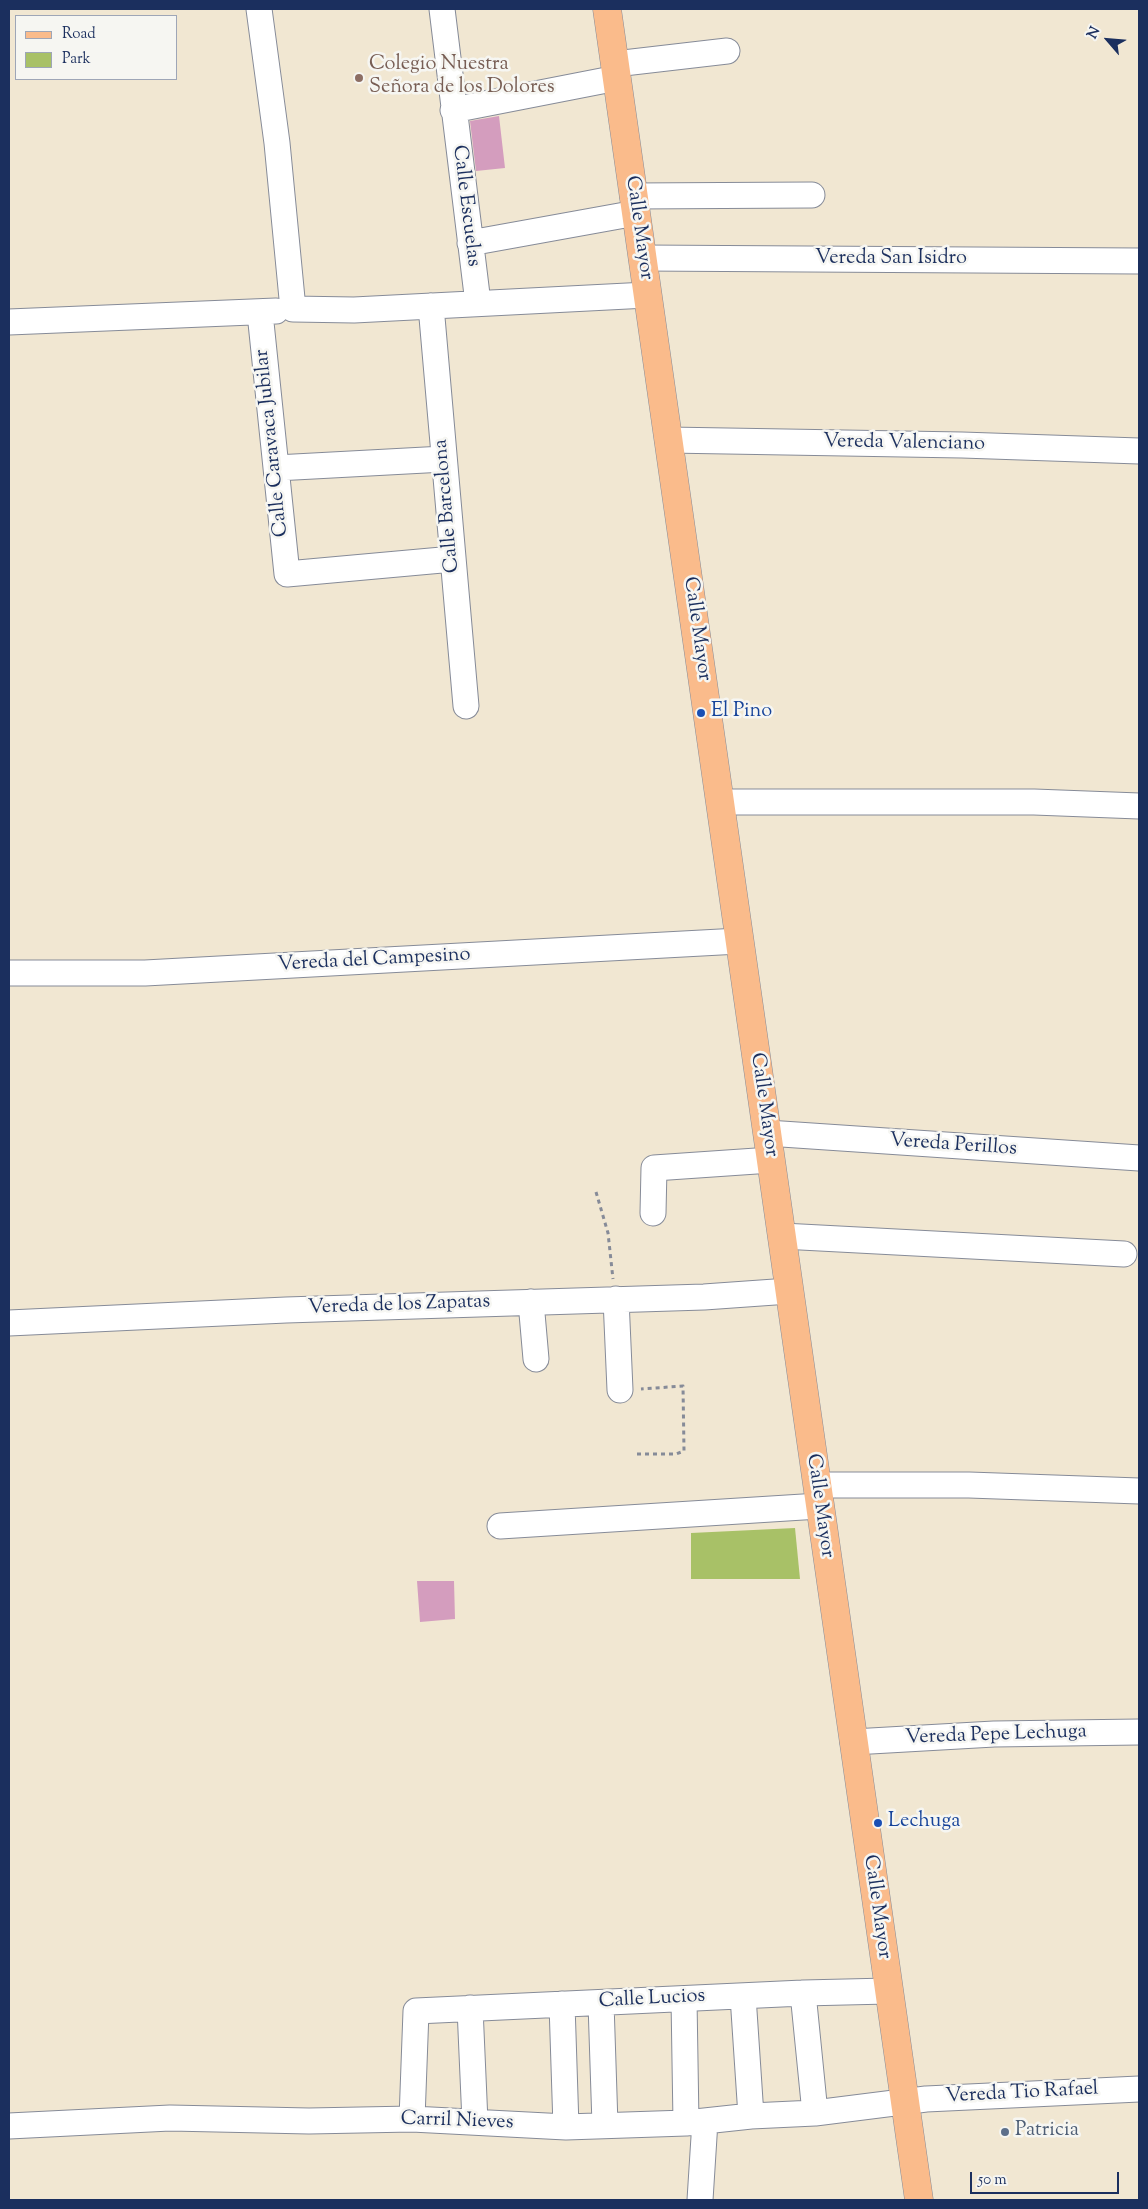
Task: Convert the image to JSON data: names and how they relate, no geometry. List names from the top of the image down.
{
  "streets": {
    "main road": ["Calle Mayor"],
    "street": [
      "Calle Escuelas",
      "Vereda San Isidro",
      "Calle Caravaca Jubilar",
      "Vereda Valenciano",
      "Calle Barcelona",
      "Vereda del Campesino",
      "Vereda Perillos",
      "Vereda de los Zapatas",
      "Vereda Pepe Lechuga",
      "Calle Lucios",
      "Vereda Tio Rafael",
      "Carril Nieves"
    ]
  },
  "crossings": [
    ["Calle Mayor", "Vereda San Isidro"],
    ["Calle Mayor", "Vereda Valenciano"],
    ["Calle Mayor", "Vereda del Campesino"],
    ["Calle Mayor", "Vereda Perillos"],
    ["Calle Mayor", "Vereda de los Zapatas"],
    ["Calle Mayor", "Vereda Pepe Lechuga"],
    ["Calle Mayor", "Calle Lucios"],
    ["Calle Mayor", "Vereda Tio Rafael"],
    ["Calle Mayor", "Carril Nieves"],
    ["Calle Caravaca Jubilar", "Calle Barcelona"],
    ["Calle Lucios", "Carril Nieves"],
    ["Vereda Tio Rafael", "Carril Nieves"]
  ],
  "places": [
    "Colegio Nuestra Señora de los Dolores",
    "El Pino",
    "Lechuga",
    "Patricia"
  ],
  "legend": ["Road", "Park"],
  "scale_bar": "50 m",
  "north": "top left"
}
